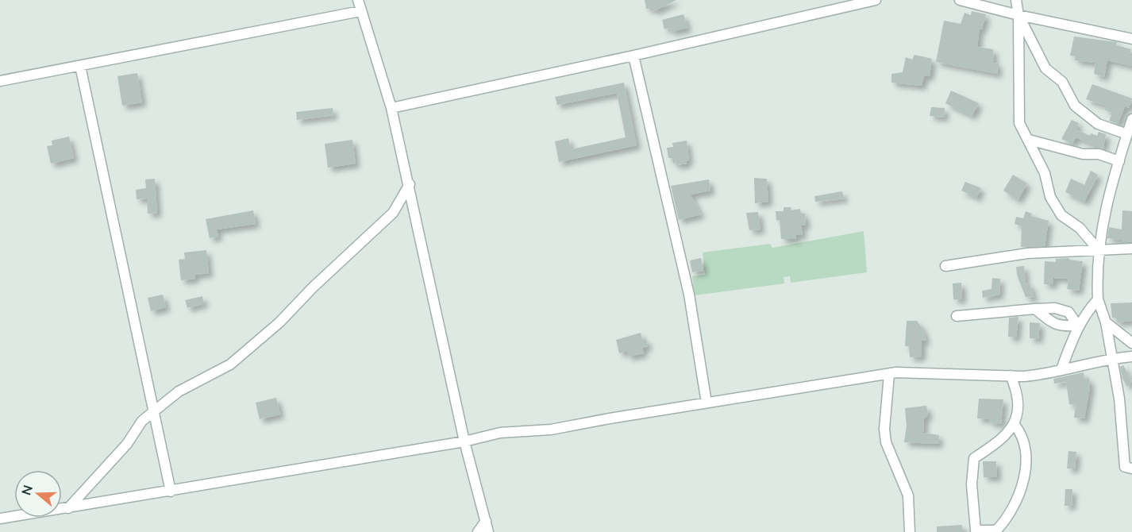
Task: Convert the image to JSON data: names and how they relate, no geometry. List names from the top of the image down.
{
  "north": "left"
}
